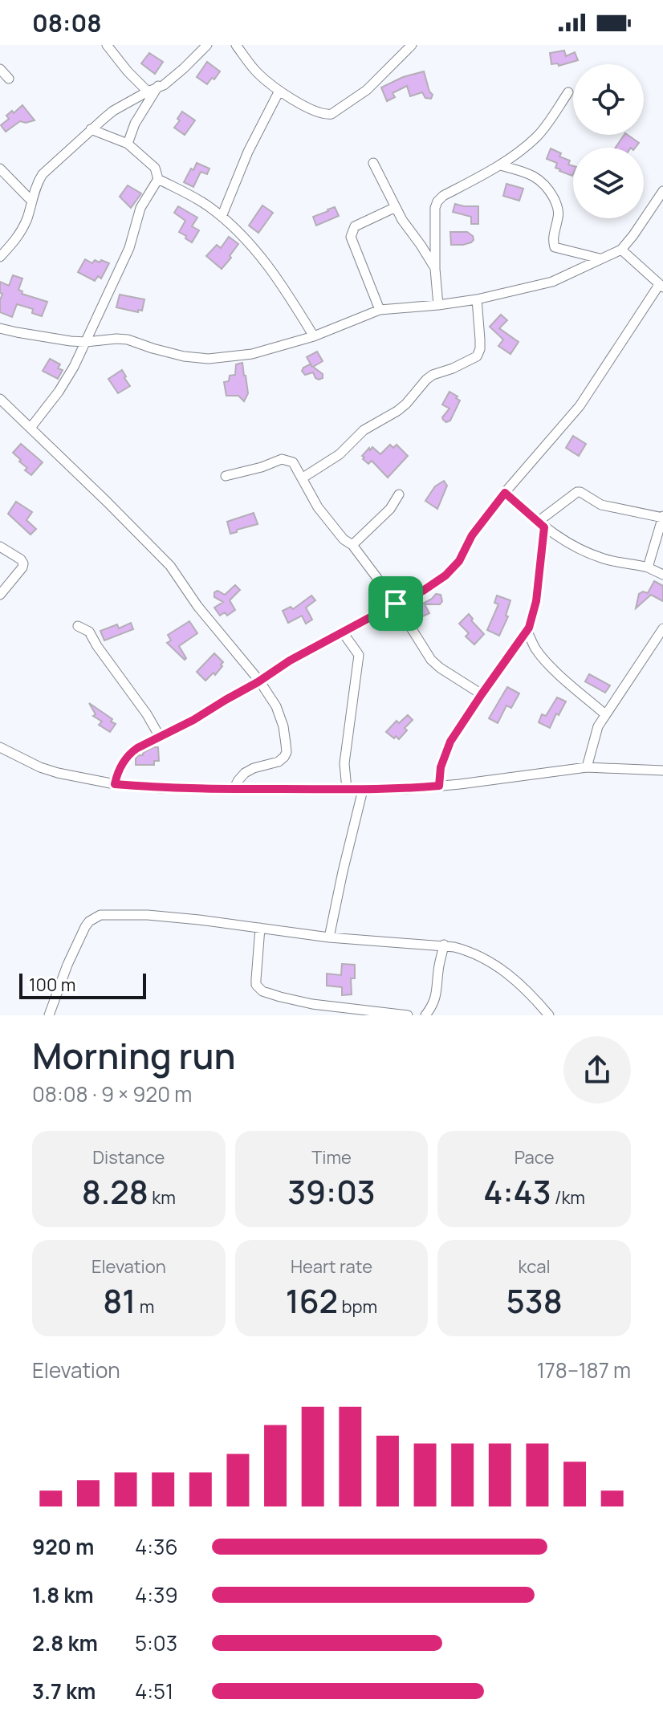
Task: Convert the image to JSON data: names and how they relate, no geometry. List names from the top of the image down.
{
  "scale_bar": "100 m",
  "page": {
    "status": "08:08",
    "scale": "100 m",
    "heading": ["Morning run", "08:08 · 9 × 920 m"],
    "stats": [
      ["Distance", "8.28 km"],
      ["Time", "39:03"],
      ["Pace", "4:43 /km"],
      ["Elevation", "81 m"],
      ["Heart rate", "162 bpm"],
      ["kcal", "538"]
    ],
    "chart": ["Elevation", "178–187 m"],
    "list": [
      {
        "name": "920 m",
        "note": "4:36"
      },
      {
        "name": "1.8 km",
        "note": "4:39"
      },
      {
        "name": "2.8 km",
        "note": "5:03"
      },
      {
        "name": "3.7 km",
        "note": "4:51"
      }
    ]
  }
}
